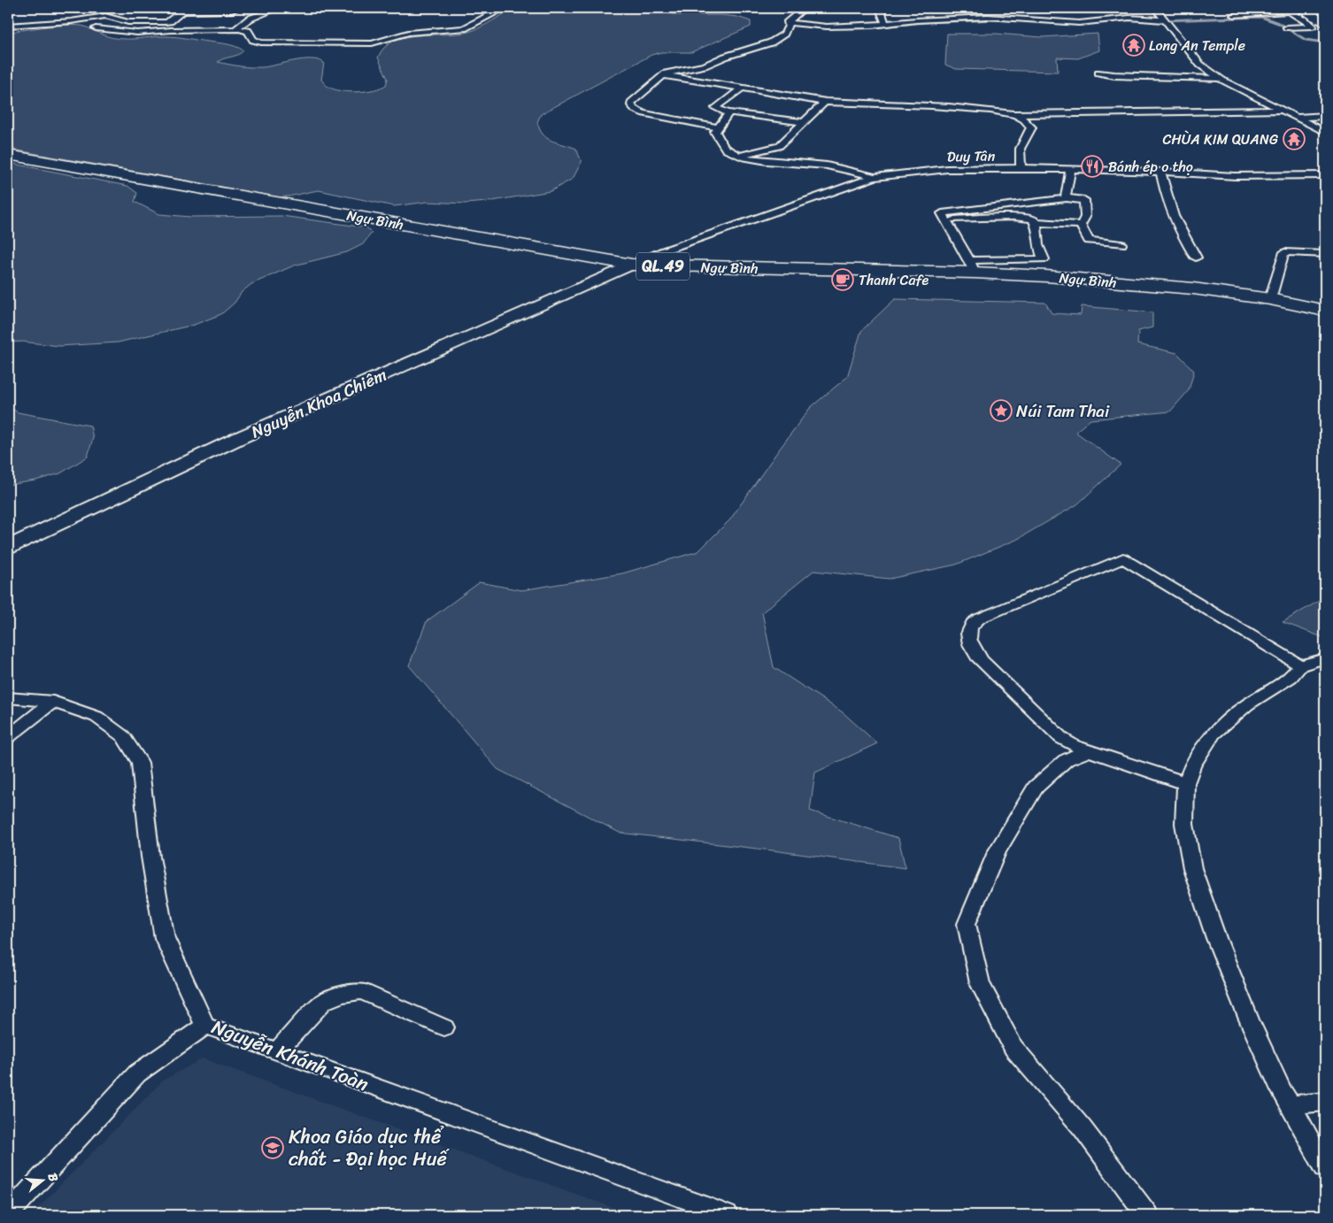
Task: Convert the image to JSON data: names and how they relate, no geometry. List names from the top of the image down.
{
  "streets": {
    "highway": ["Ngự Bình", "QL.49"],
    "street": ["Duy Tân", "Nguyễn Khoa Chiêm", "Nguyễn Khánh Toàn"]
  },
  "crossings": [
    ["Duy Tân", "Ngự Bình"],
    ["Duy Tân", "Nguyễn Khoa Chiêm"],
    ["Ngự Bình", "Nguyễn Khoa Chiêm"]
  ],
  "places": {
    "temple": ["Long An Temple", "CHÙA KIM QUANG"],
    "restaurant": ["Bánh ép o thọ"],
    "cafe": ["Thanh Cafe"],
    "place": ["Núi Tam Thai"],
    "school or university": ["Khoa Giáo dục thể chất - Đại học Huế"]
  },
  "north": "right"
}
